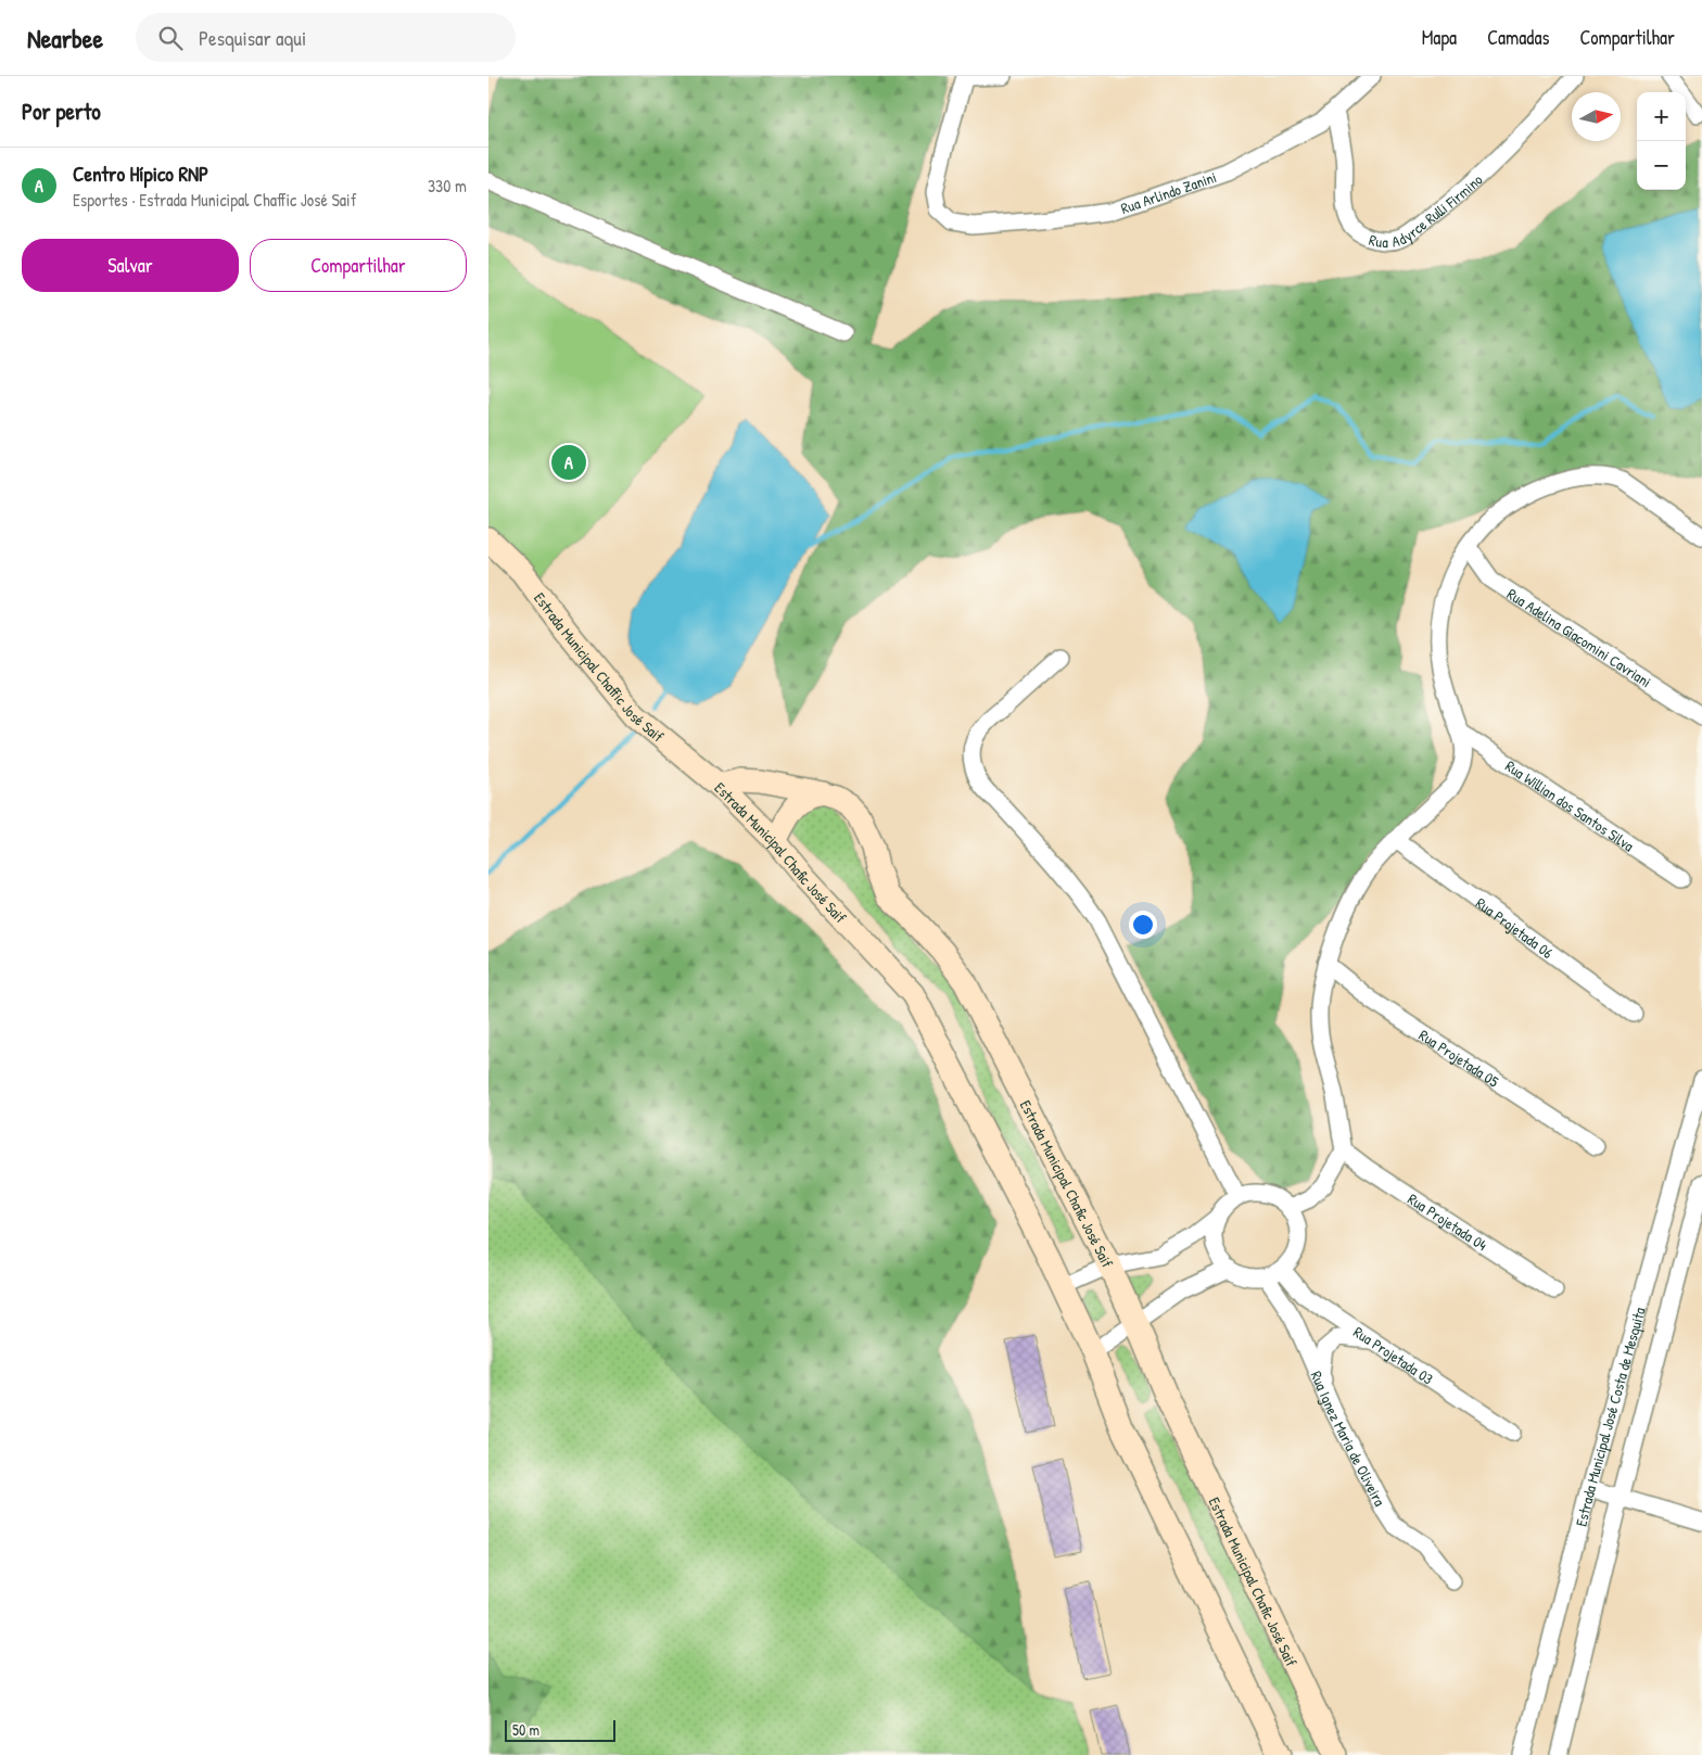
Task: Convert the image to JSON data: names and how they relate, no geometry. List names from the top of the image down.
{
  "streets": {
    "street": [
      "Rua Arlindo Zanini",
      "Rua Adyrce Rulli Firmino",
      "Rua Adelina Giacomini Cavriani",
      "Estrada Municipal Chaffic José Saif",
      "Rua Willian dos Santos Silva",
      "Estrada Municipal Chafic José Saif",
      "Rua Projetada 06",
      "Rua Projetada 05",
      "Rua Projetada 04",
      "Rua Projetada 03",
      "Estrada Municipal José Costa de Mesquita",
      "Rua Ignez Maria de Oliveira"
    ]
  },
  "crossings": [
    ["Rua Arlindo Zanini", "Rua Adyrce Rulli Firmino"],
    ["Estrada Municipal Chaffic José Saif", "Estrada Municipal Chafic José Saif"],
    ["Rua Projetada 03", "Rua Ignez Maria de Oliveira"]
  ],
  "scale_bar": "50 m",
  "north": "right",
  "page": {
    "header": "Nearbee",
    "search": "Pesquisar aqui",
    "nav": ["Mapa", "Camadas", "Compartilhar"],
    "heading": "Por perto",
    "map_buttons": ["+", "−"],
    "list": [
      {
        "mark": "A",
        "name": "Centro Hípico RNP",
        "note": "Esportes · Estrada Municipal Chaffic José Saif",
        "value": "330 m"
      }
    ],
    "buttons": ["Salvar", "Compartilhar"],
    "pins": "A",
    "scale": "50 m"
  }
}
